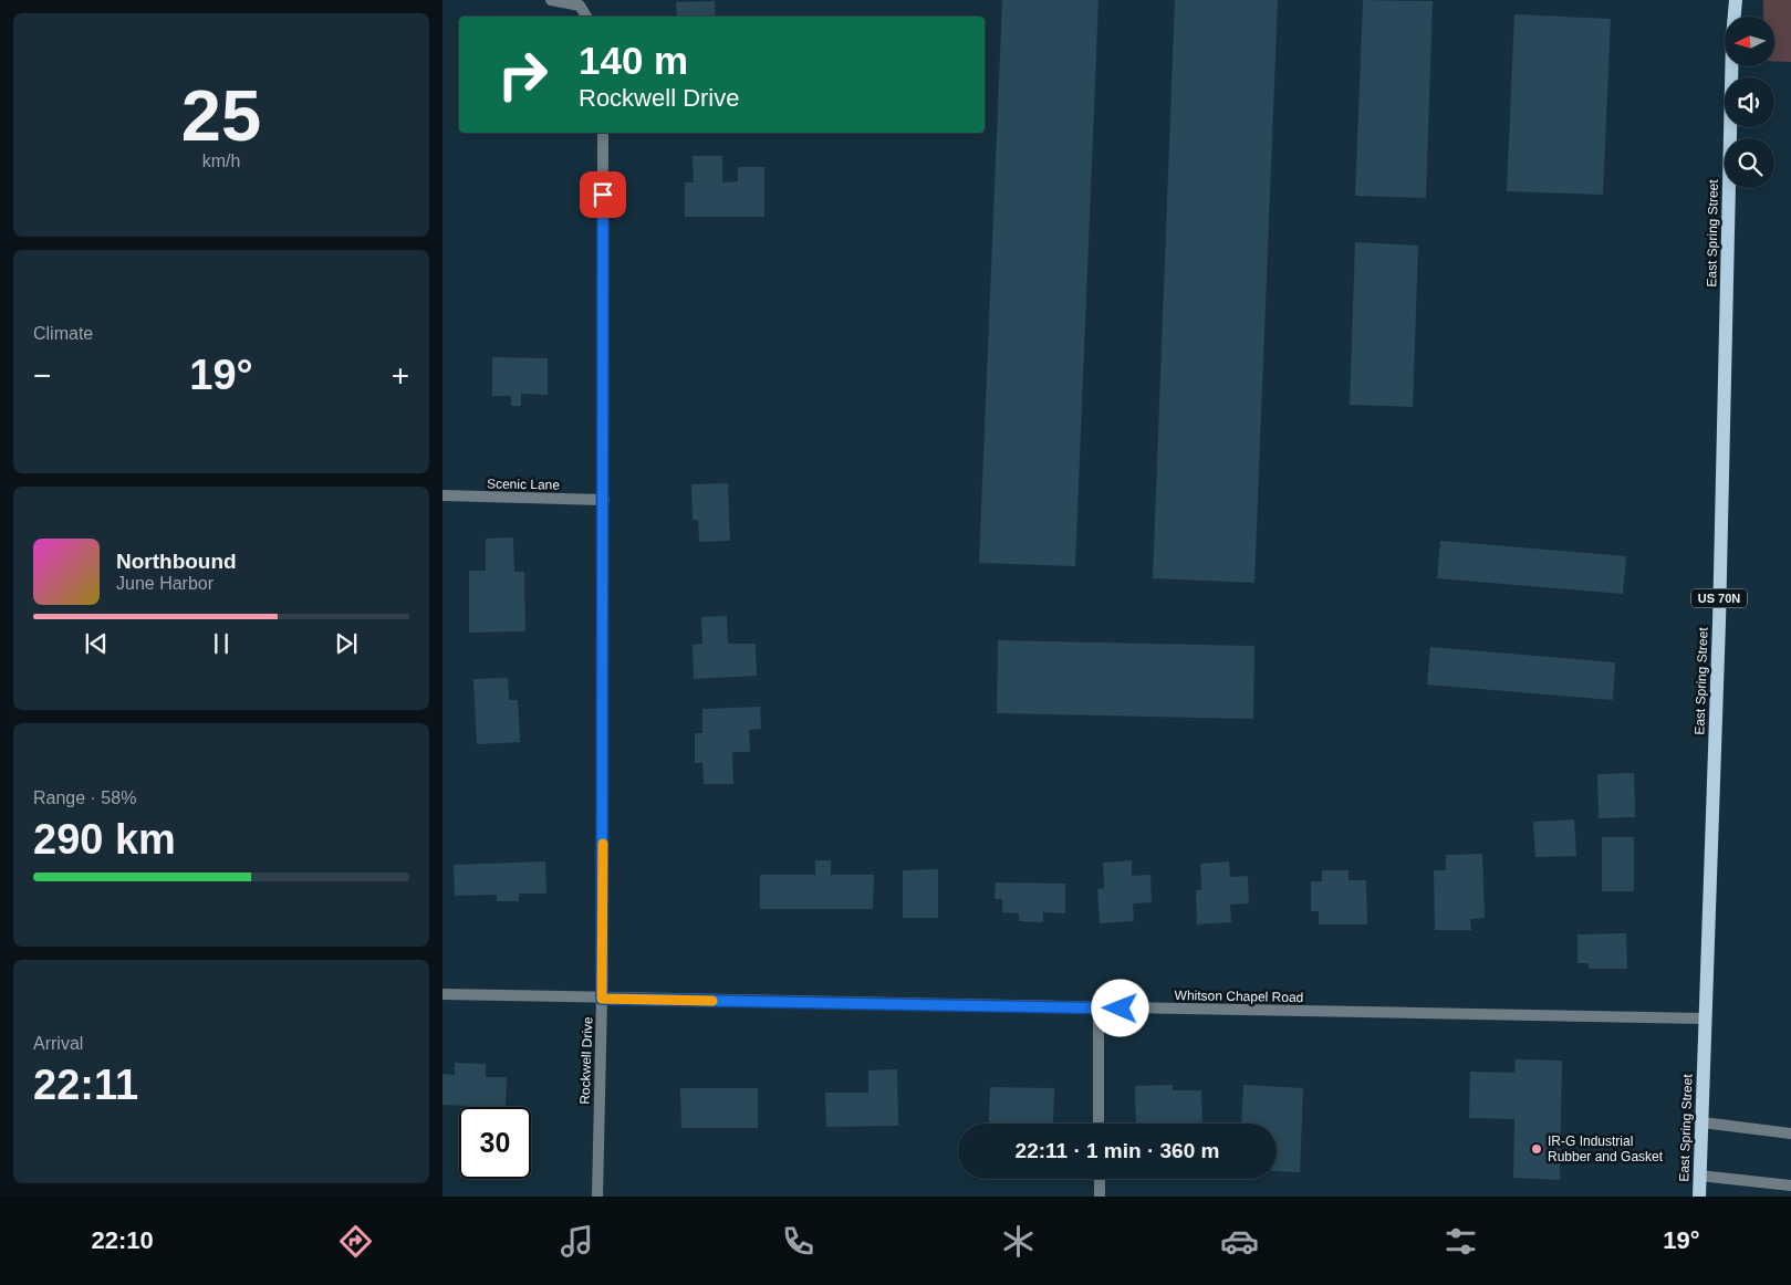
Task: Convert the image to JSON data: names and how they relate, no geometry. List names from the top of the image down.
{
  "streets": {
    "main road": ["East Spring Street", "US 70N"],
    "street": ["Scenic Lane", "Whitson Chapel Road", "Rockwell Drive"]
  },
  "crossings": [
    ["East Spring Street", "Whitson Chapel Road"],
    ["Scenic Lane", "Rockwell Drive"],
    ["Whitson Chapel Road", "Rockwell Drive"]
  ],
  "places": ["IR-G Industrial Rubber and Gasket"],
  "north": "left",
  "page": {
    "tile": [
      ["25", "km/h"],
      "Climate",
      ["Range · 58%", "290 km"],
      ["Arrival", "22:11"]
    ],
    "turn": ["140 m", "Rockwell Drive"],
    "heat": ["−", "19°", "+"],
    "song": ["Northbound", "June Harbor"],
    "limit": "30",
    "trip": "22:11 · 1 min · 360 m",
    "tabs": ["22:10", "19°"]
  }
}
